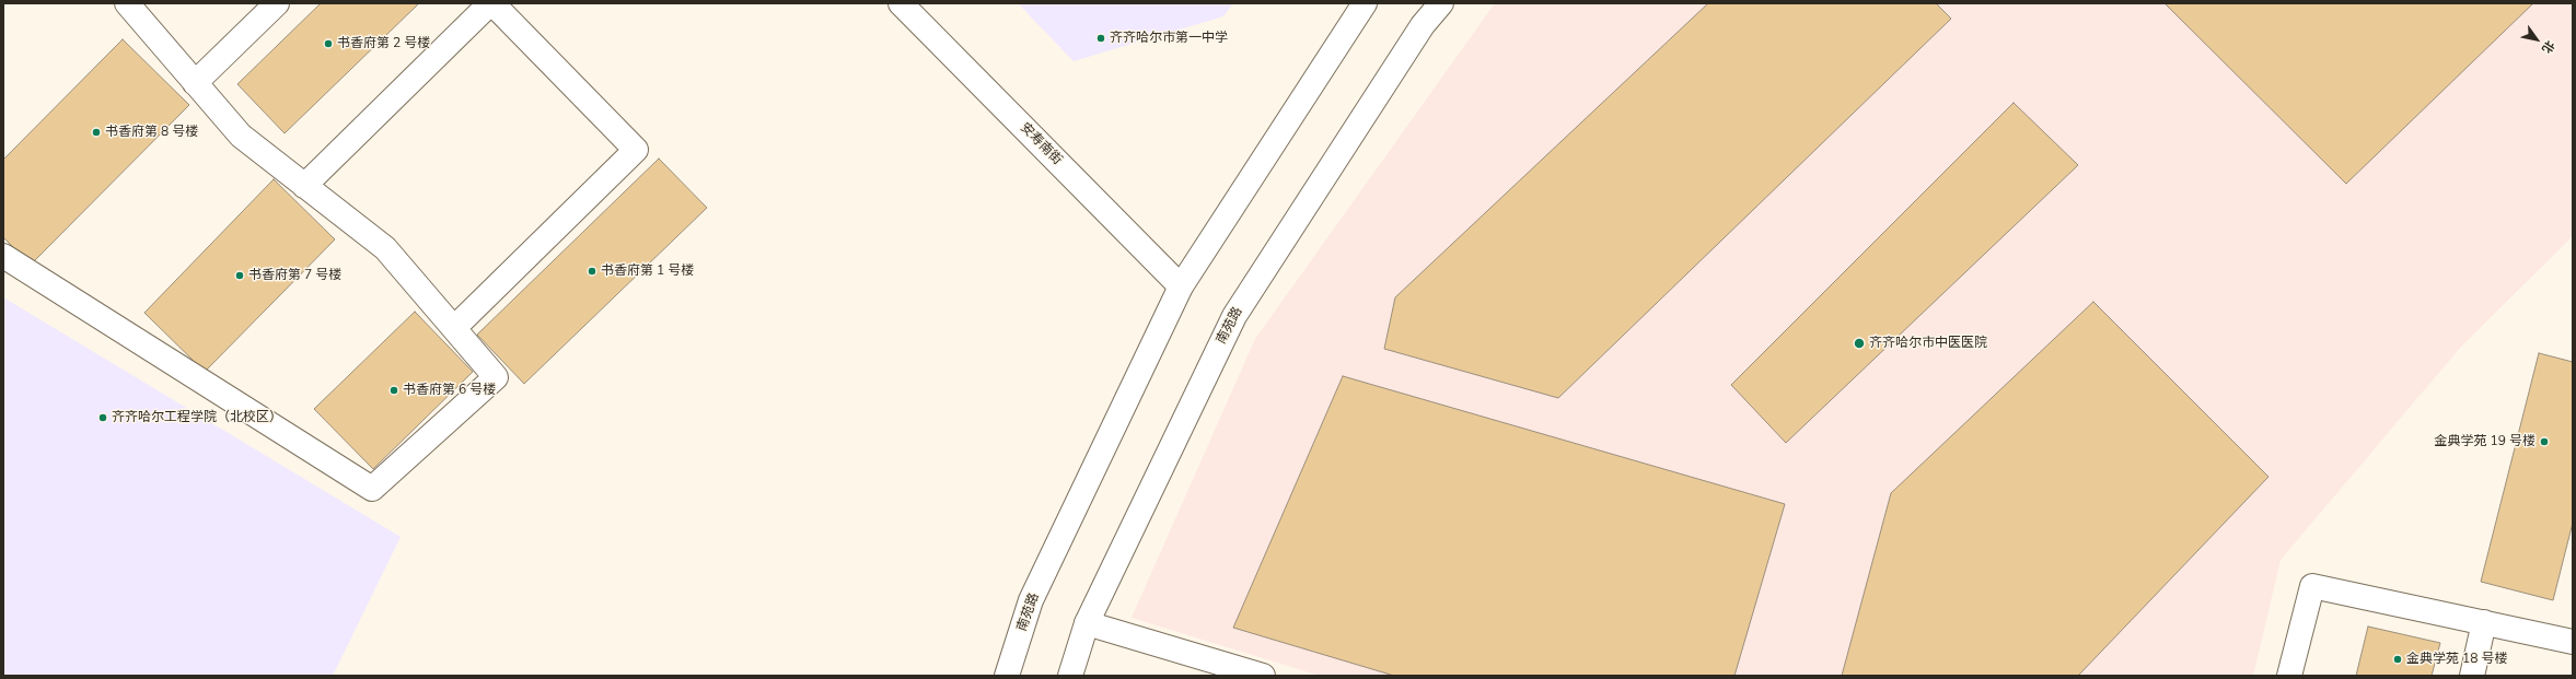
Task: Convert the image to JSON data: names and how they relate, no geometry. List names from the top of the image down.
{
  "streets": {
    "street": ["安寿南街", "南苑路"]
  },
  "crossings": [
    ["安寿南街", "南苑路"]
  ],
  "places": [
    "齐齐哈尔市第一中学",
    "书香府第 2 号楼",
    "书香府第 8 号楼",
    "书香府第 1 号楼",
    "书香府第 7 号楼",
    "齐齐哈尔市中医医院",
    "书香府第 6 号楼",
    "齐齐哈尔工程学院（北校区）",
    "金典学苑 19 号楼",
    "金典学苑 18 号楼"
  ],
  "north": "bottom right"
}
